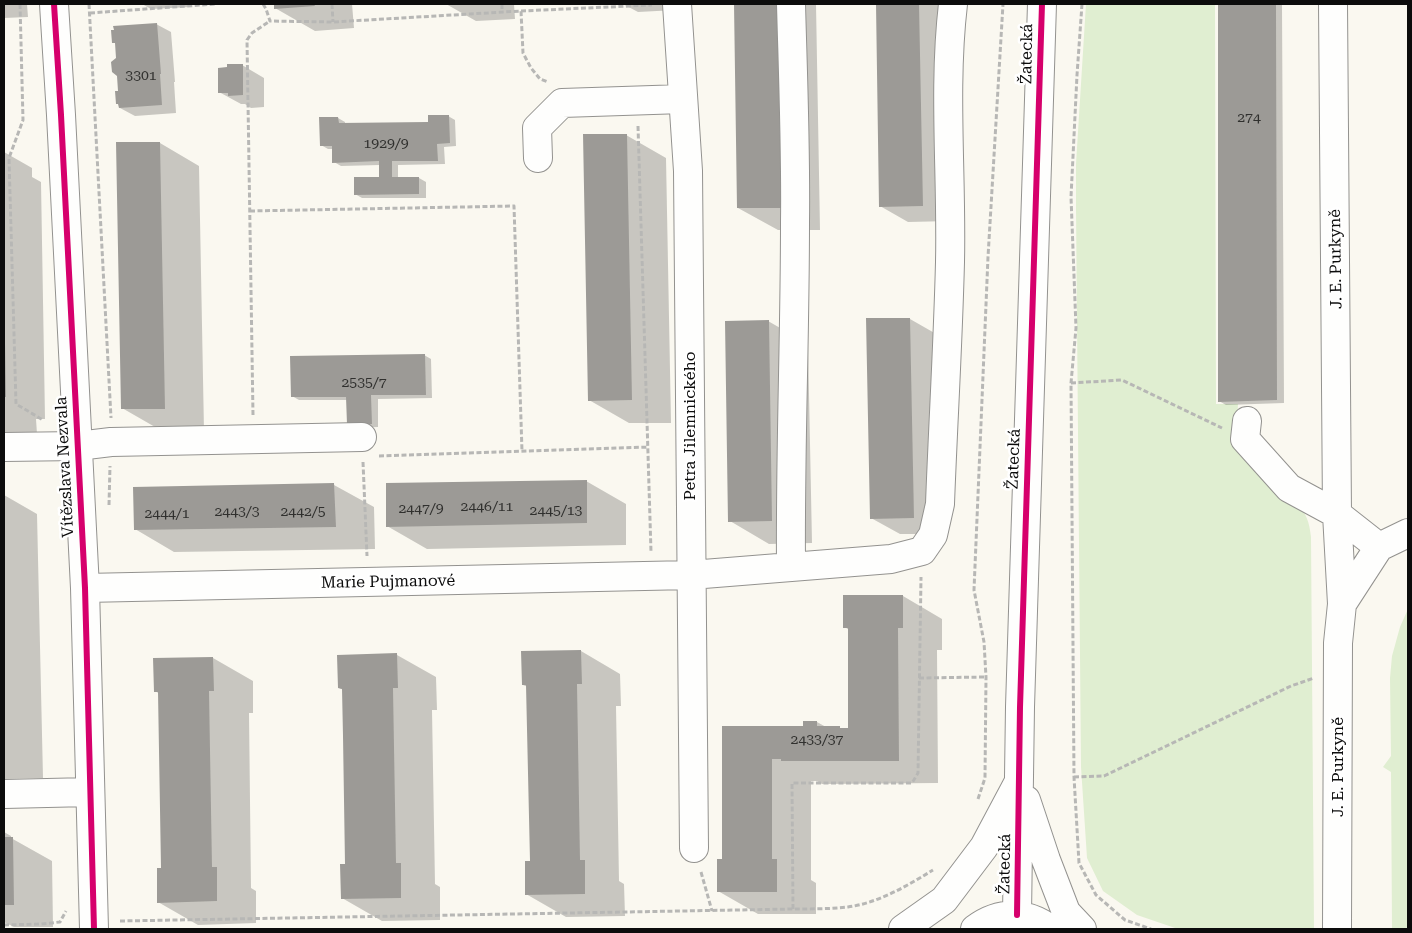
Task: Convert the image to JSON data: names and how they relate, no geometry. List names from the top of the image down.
{
  "streets": {
    "street": [
      "Žatecká",
      "J. E. Purkyně",
      "Petra Jilemnického",
      "Vítězslava Nezvala",
      "Marie Pujmanové"
    ]
  },
  "crossings": [
    ["Petra Jilemnického", "Marie Pujmanové"],
    ["Vítězslava Nezvala", "Marie Pujmanové"]
  ],
  "house_numbers": [
    "3301",
    "274",
    "1929/9",
    "2535/7",
    "2446/11",
    "2447/9",
    "2445/13",
    "2443/3",
    "2442/5",
    "2444/1",
    "2433/37"
  ]
}
